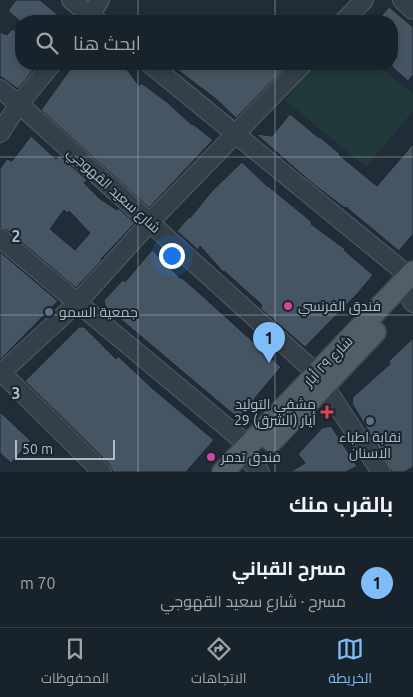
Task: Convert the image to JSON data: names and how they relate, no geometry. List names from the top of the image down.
{
  "streets": {
    "main road": ["شارع ٢٩ أيار"],
    "street": ["شارع سعيد القهوجي"]
  },
  "crossings": [
    ["شارع سعيد القهوجي", "شارع ٢٩ أيار"]
  ],
  "places": {
    "other": [
      "فندق الفرنسي",
      "جمعية السمو",
      "نقابة اطباء الاسنان",
      "فندق تدمر"
    ],
    "health": ["مشفى التوليد 29 أيار (الشرق)"]
  },
  "scale_bar": "50 m",
  "page": {
    "search": "ابحث هنا",
    "pins": "1",
    "scale": "50 m",
    "heading": "بالقرب منك",
    "list": [
      {
        "mark": "1",
        "name": "مسرح القباني",
        "note": "مسرح · شارع سعيد القهوجي",
        "value": "70 m"
      }
    ],
    "nav": ["الخريطة", "الاتجاهات", "المحفوظات"]
  },
  "grid": {
    "rows": ["2", "3"]
  }
}
